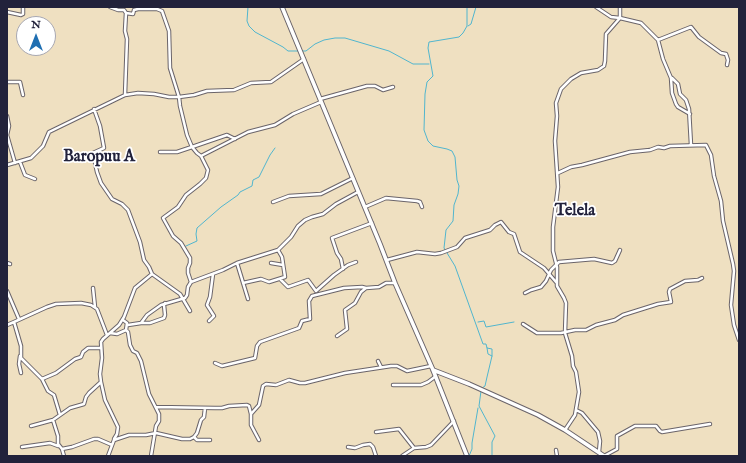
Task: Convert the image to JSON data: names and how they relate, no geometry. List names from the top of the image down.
{
  "districts": ["Baropuu A", "Telela"],
  "north": "top"
}
